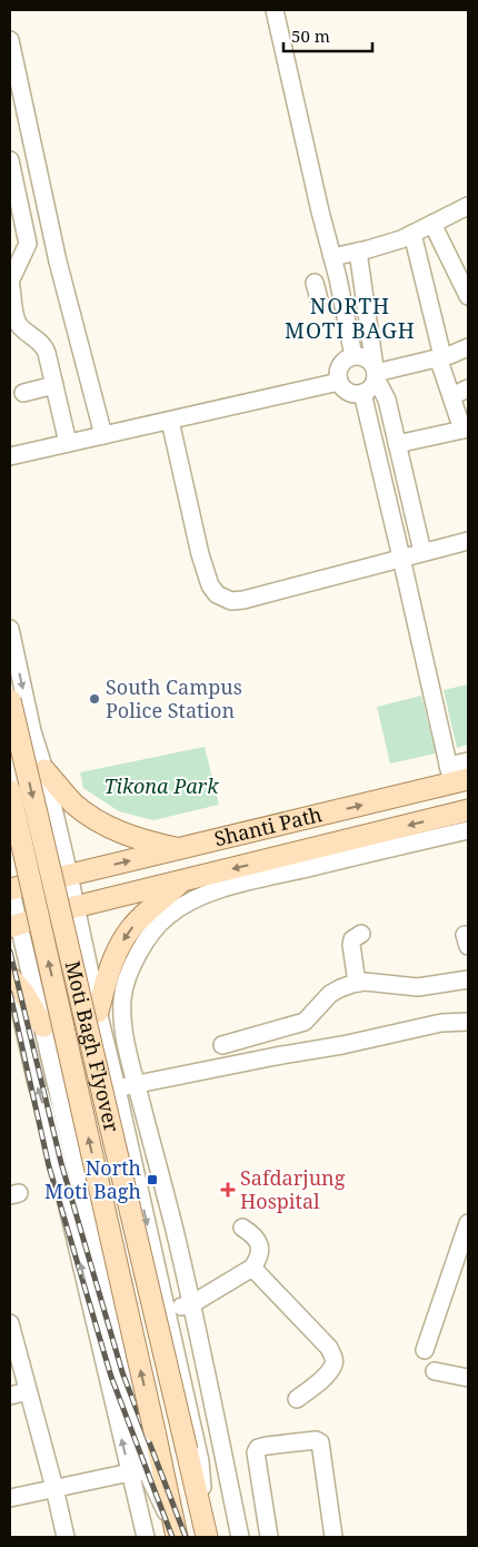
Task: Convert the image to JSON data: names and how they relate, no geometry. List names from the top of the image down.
{
  "streets": {
    "main road": ["Shanti Path", "Moti Bagh Flyover"]
  },
  "districts": ["NORTH MOTI BAGH"],
  "parks": ["Tikona Park"],
  "places": {
    "other": ["South Campus Police Station"],
    "transit": ["North Moti Bagh"],
    "health": ["Safdarjung Hospital"]
  },
  "scale_bar": "50 m"
}
